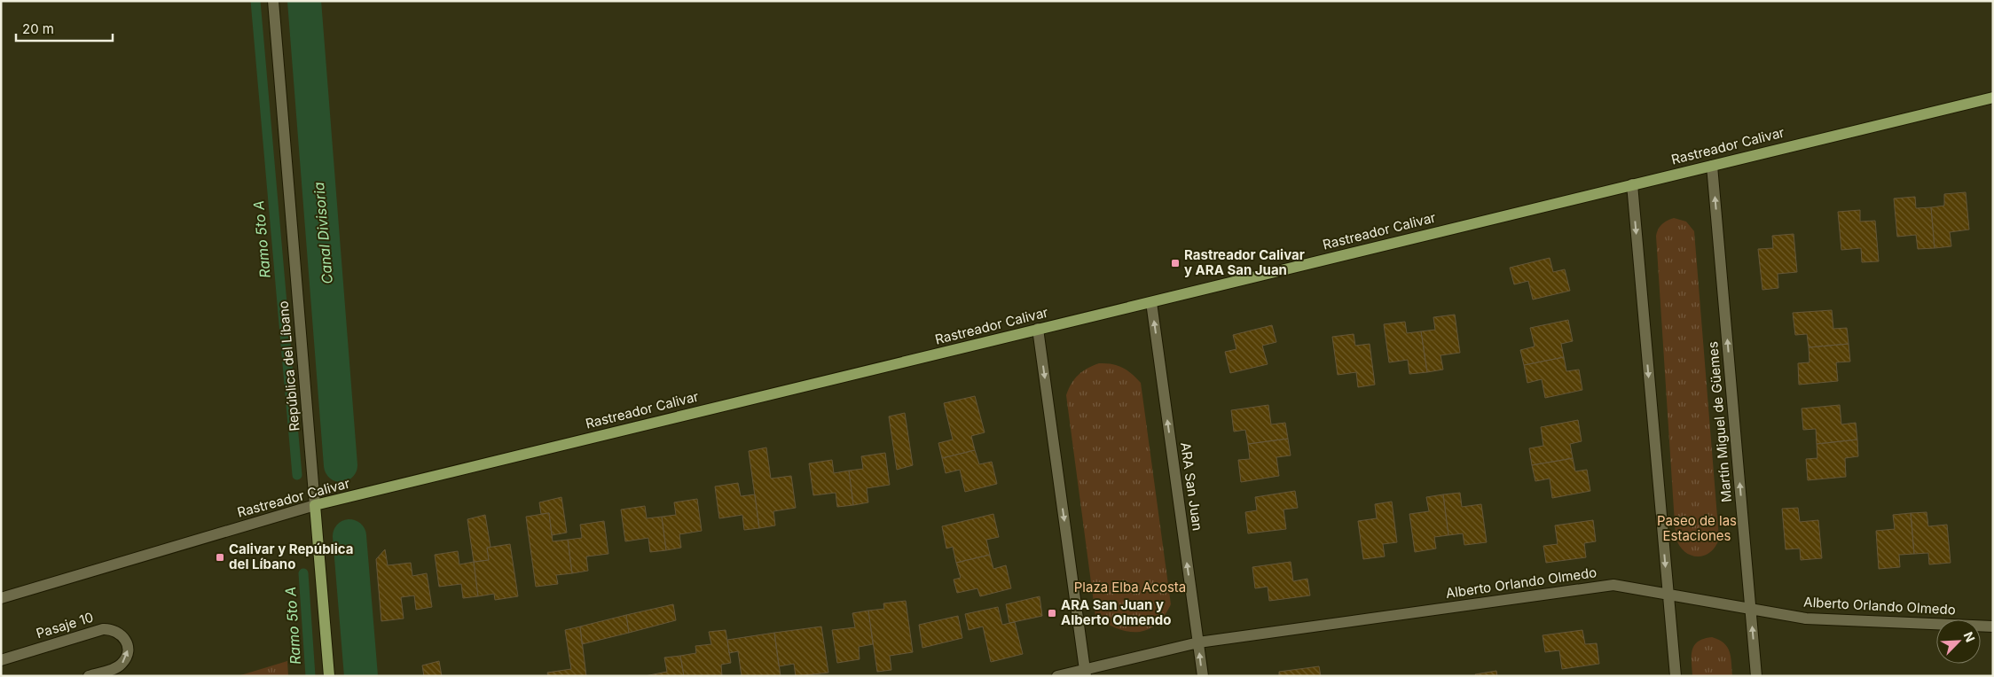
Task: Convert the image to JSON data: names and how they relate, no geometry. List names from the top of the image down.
{
  "streets": {
    "main road": ["Rastreador Calivar", "República del Líbano"],
    "street": [
      "Martín Miguel de Güemes",
      "ARA San Juan",
      "Alberto Orlando Olmedo",
      "Pasaje 10"
    ]
  },
  "crossings": [
    ["Rastreador Calivar", "República del Líbano"],
    ["Rastreador Calivar", "Martín Miguel de Güemes"],
    ["Rastreador Calivar", "ARA San Juan"],
    ["Martín Miguel de Güemes", "Alberto Orlando Olmedo"],
    ["ARA San Juan", "Alberto Orlando Olmedo"]
  ],
  "one_way": ["ARA San Juan"],
  "water": ["Canal Divisoria", "Ramo 5to A"],
  "parks": ["Paseo de las Estaciones", "Plaza Elba Acosta"],
  "places": {
    "transit": ["Rastreador Calivar y ARA San Juan", "Calivar y República del Líbano", "ARA San Juan y Alberto Olmendo"]
  },
  "scale_bar": "20 m",
  "north": "top right"
}
